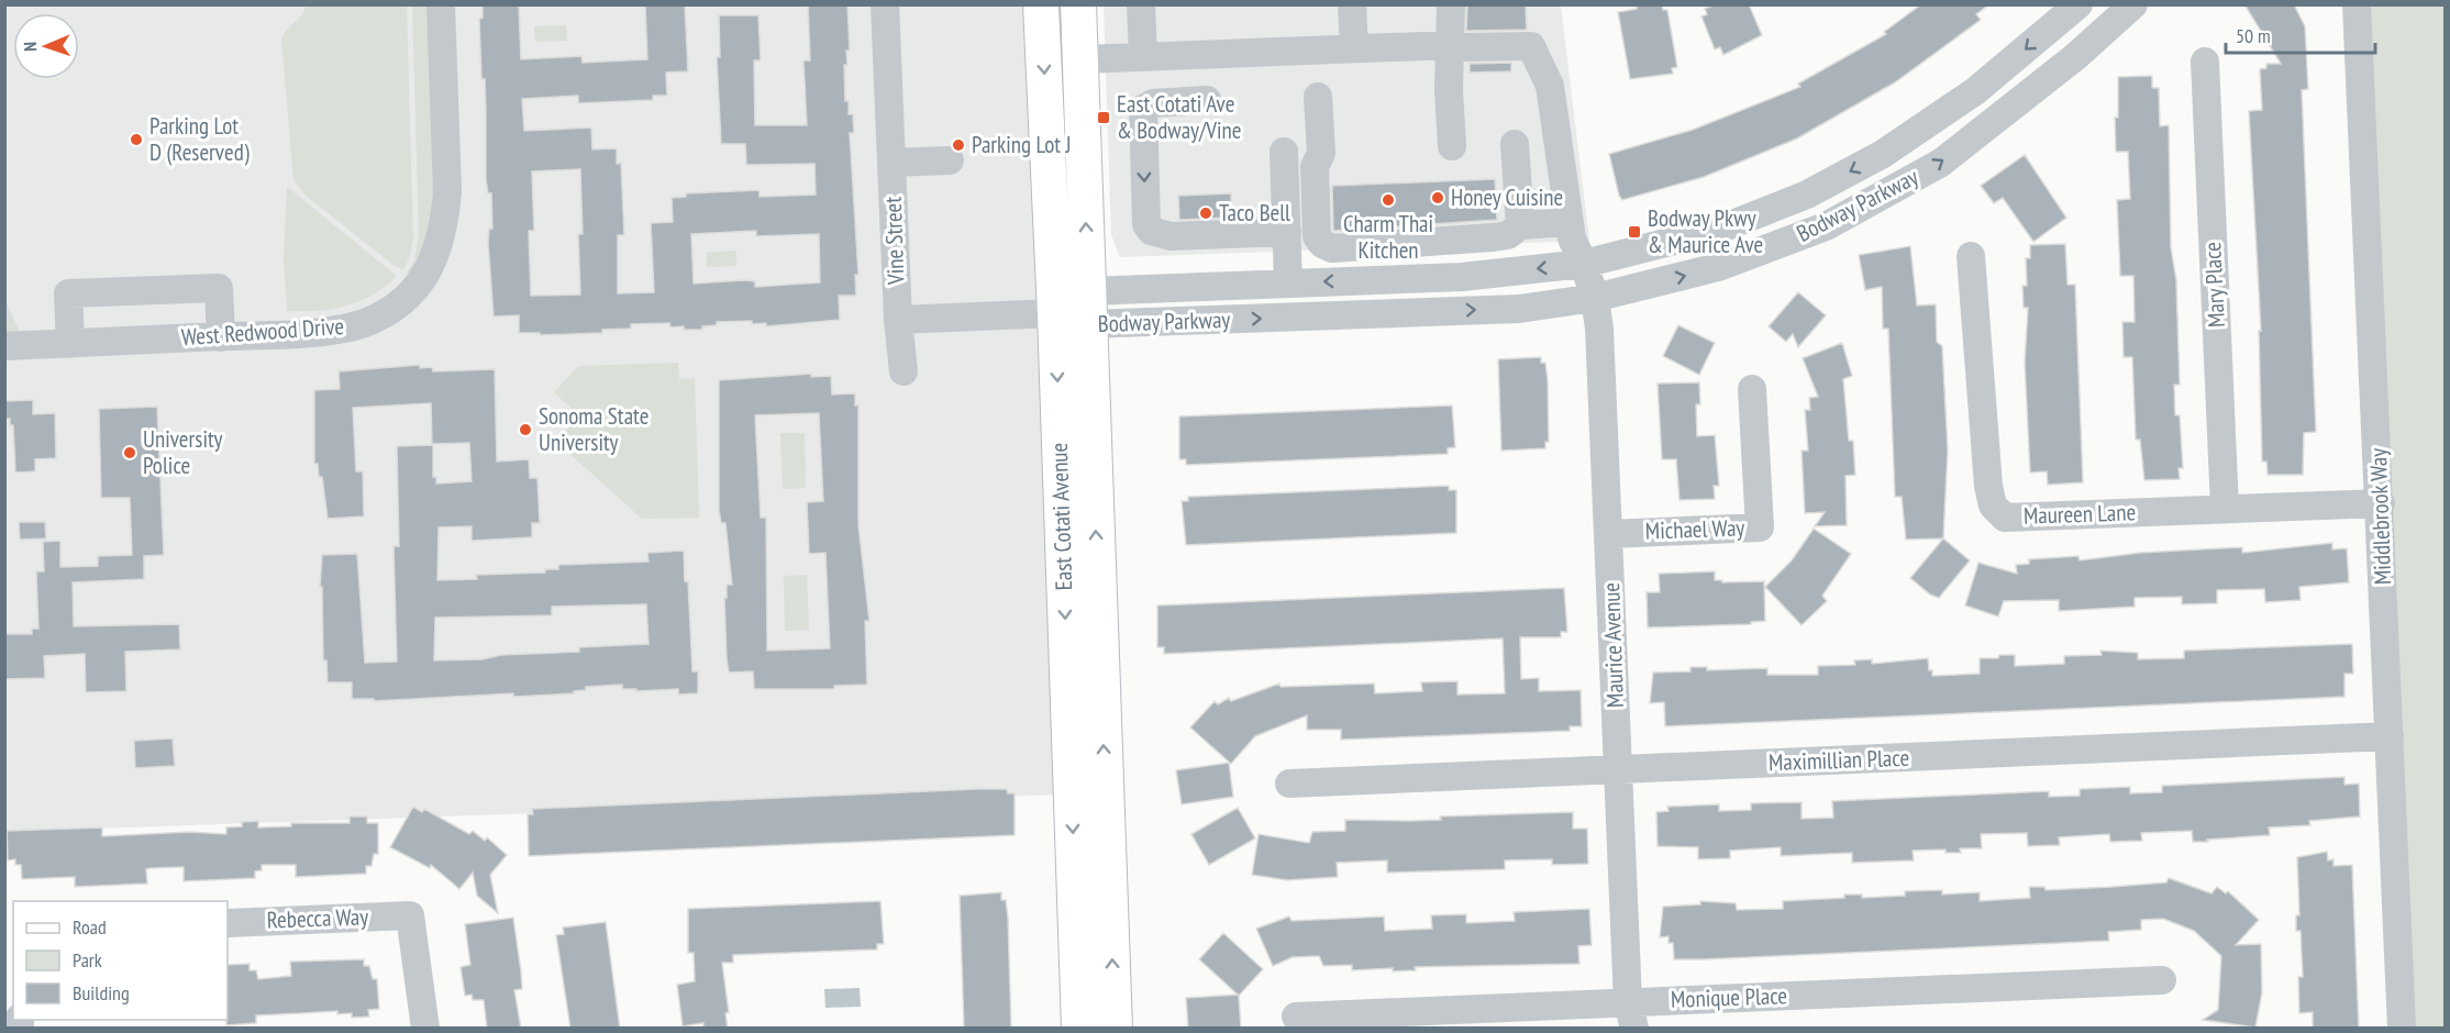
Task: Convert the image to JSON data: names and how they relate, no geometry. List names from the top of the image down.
{
  "streets": {
    "main road": ["East Cotati Avenue"],
    "street": [
      "Bodway Parkway",
      "Vine Street",
      "Mary Place",
      "West Redwood Drive",
      "Maureen Lane",
      "Middlebrook Way",
      "Michael Way",
      "Maurice Avenue",
      "Maximillian Place",
      "Rebecca Way",
      "Monique Place"
    ]
  },
  "crossings": [
    ["Bodway Parkway", "East Cotati Avenue"],
    ["Bodway Parkway", "Maurice Avenue"],
    ["Mary Place", "Maureen Lane"],
    ["Maureen Lane", "Middlebrook Way"],
    ["Middlebrook Way", "Maximillian Place"],
    ["Michael Way", "Maurice Avenue"],
    ["Maurice Avenue", "Maximillian Place"],
    ["Maurice Avenue", "Monique Place"]
  ],
  "places": {
    "transit": ["East Cotati Ave & Bodway/Vine", "Bodway Pkwy & Maurice Ave"],
    "other": [
      "Parking Lot D (Reserved)",
      "Parking Lot J",
      "Honey Cuisine",
      "Charm Thai Kitchen",
      "Taco Bell",
      "Sonoma State University",
      "University Police"
    ]
  },
  "legend": ["Road", "Park", "Building"],
  "scale_bar": "50 m",
  "north": "left"
}
